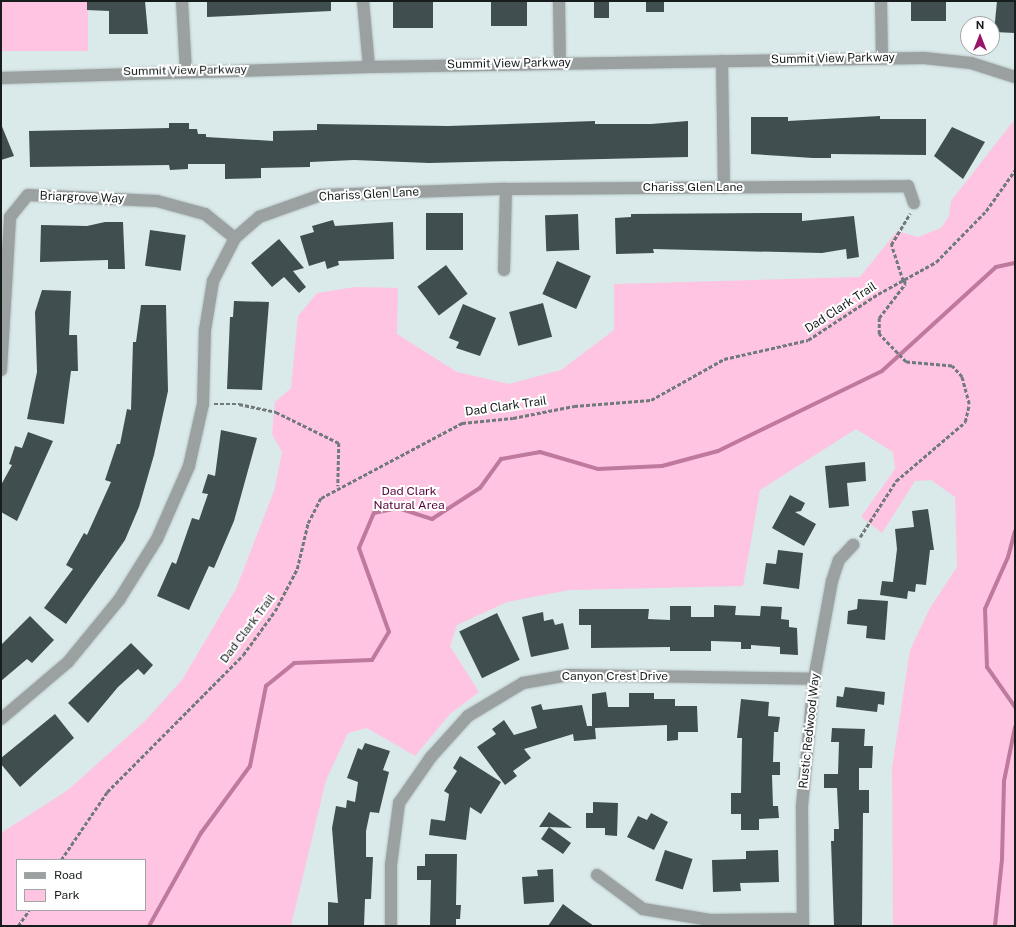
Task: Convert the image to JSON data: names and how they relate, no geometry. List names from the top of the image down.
{
  "streets": {
    "street": [
      "Summit View Parkway",
      "Chariss Glen Lane",
      "Briargrove Way",
      "Canyon Crest Drive",
      "Rustic Redwood Way"
    ],
    "path": ["Dad Clark Trail"]
  },
  "crossings": [
    ["Chariss Glen Lane", "Briargrove Way"],
    ["Canyon Crest Drive", "Rustic Redwood Way"]
  ],
  "parks": ["Dad Clark Natural Area"],
  "legend": ["Road", "Park"],
  "north": "top"
}
